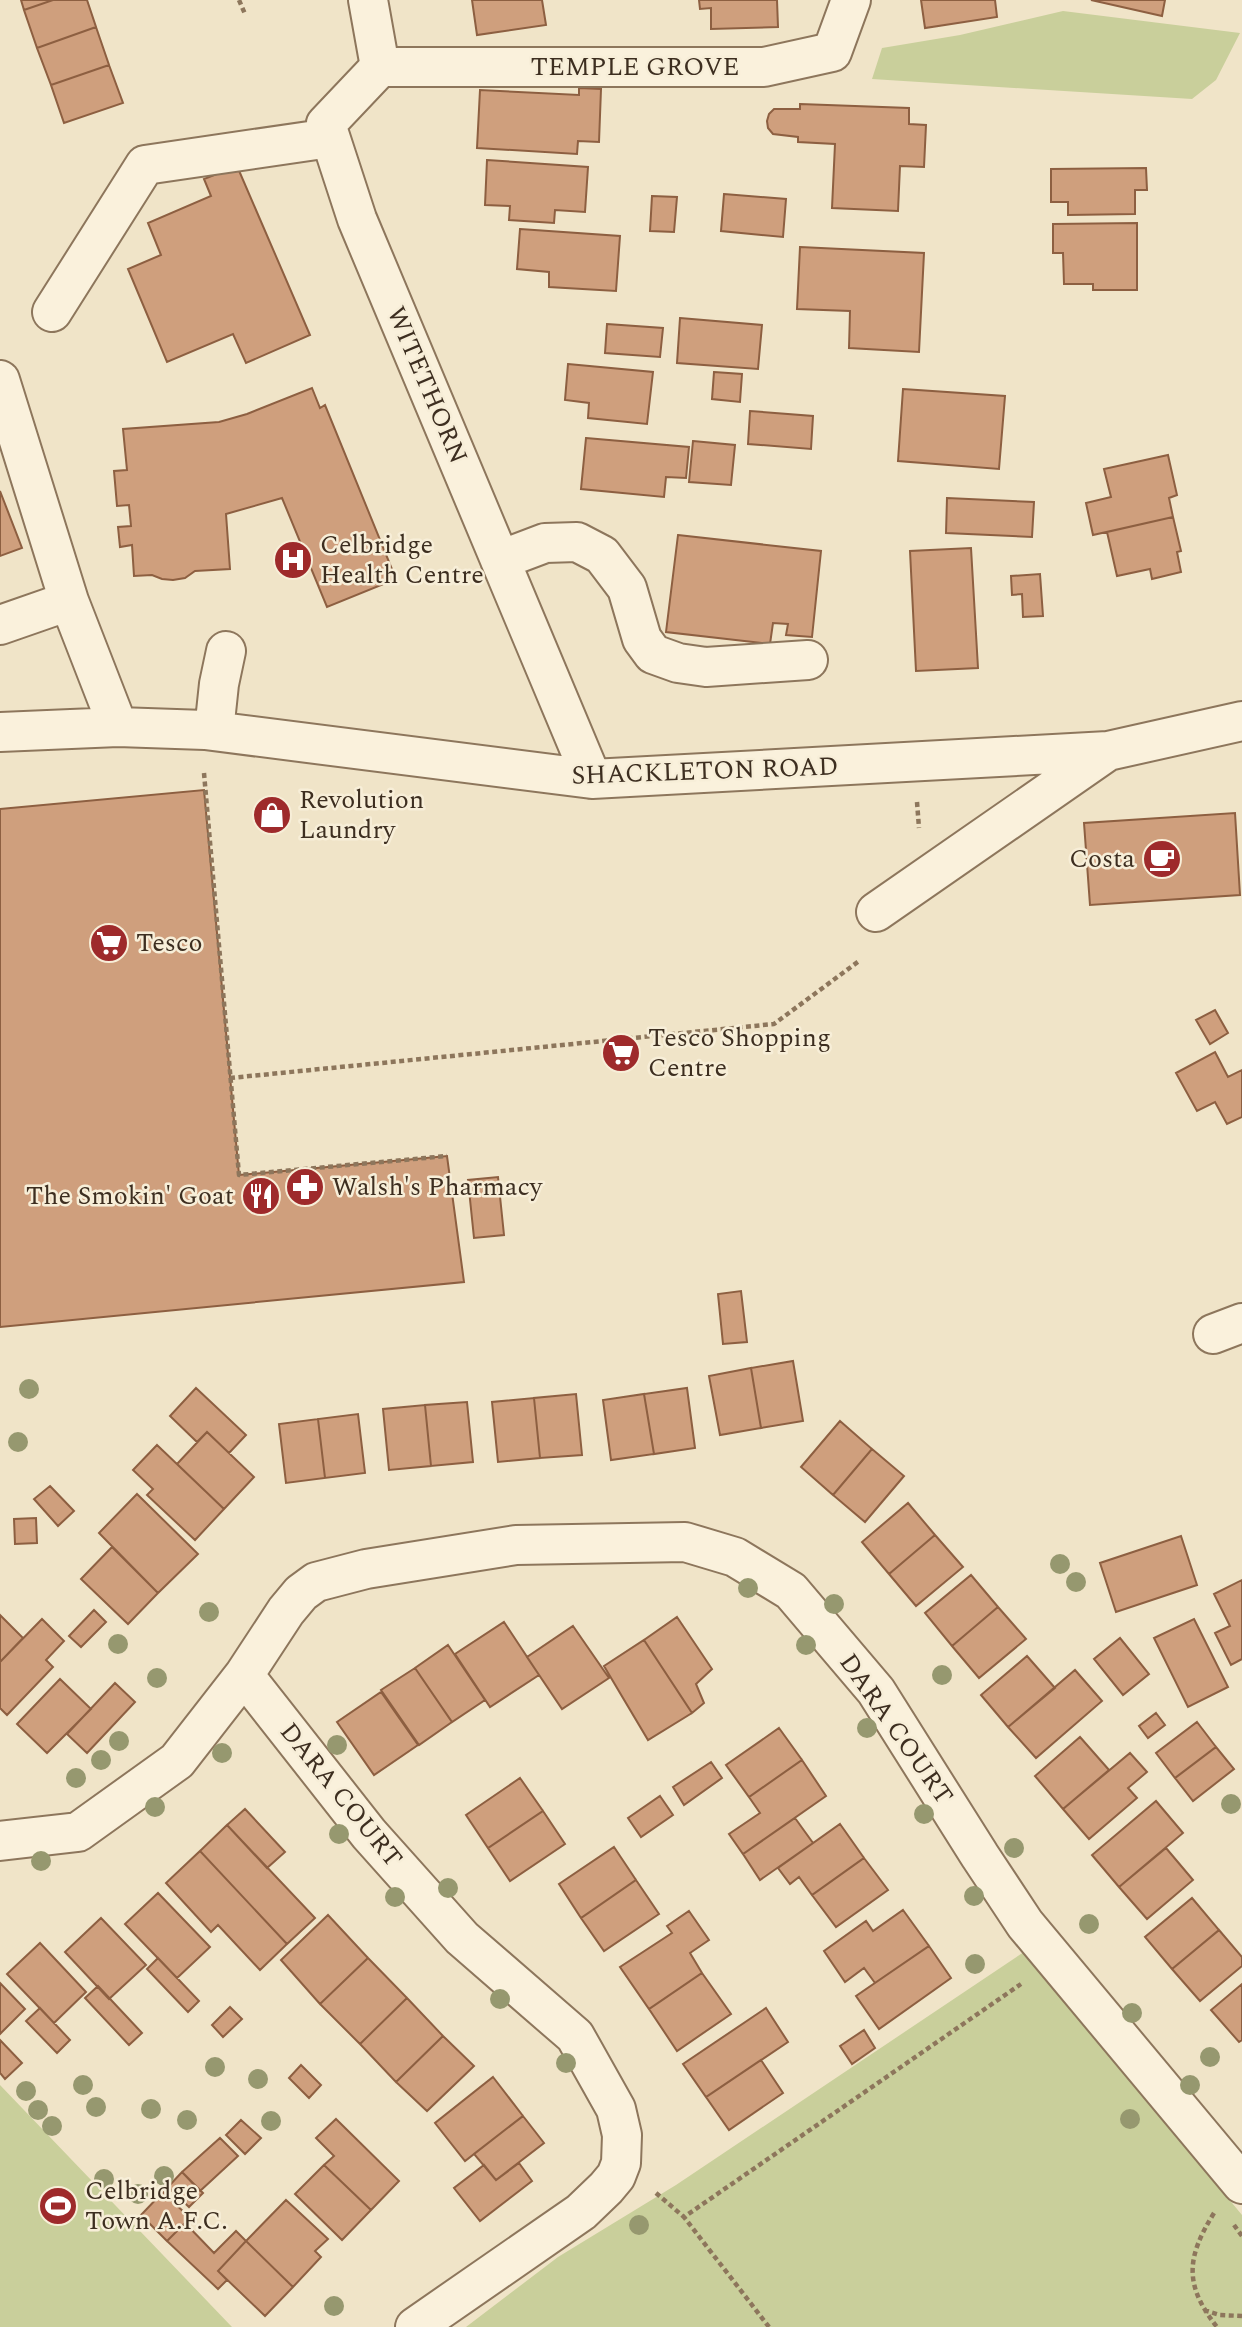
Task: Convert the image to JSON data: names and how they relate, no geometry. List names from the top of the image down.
{
  "streets": {
    "street": [
      "TEMPLE GROVE",
      "WITETHORN",
      "SHACKLETON ROAD",
      "DARA COURT"
    ]
  },
  "crossings": [
    ["WITETHORN", "SHACKLETON ROAD"]
  ],
  "places": {
    "hospital": ["Celbridge Health Centre"],
    "shop": ["Revolution Laundry"],
    "cafe": ["Costa"],
    "supermarket": ["Tesco", "Tesco Shopping Centre"],
    "pharmacy": ["Walsh's Pharmacy"],
    "restaurant": ["The Smokin' Goat"],
    "sports": ["Celbridge Town A.F.C."]
  }
}
